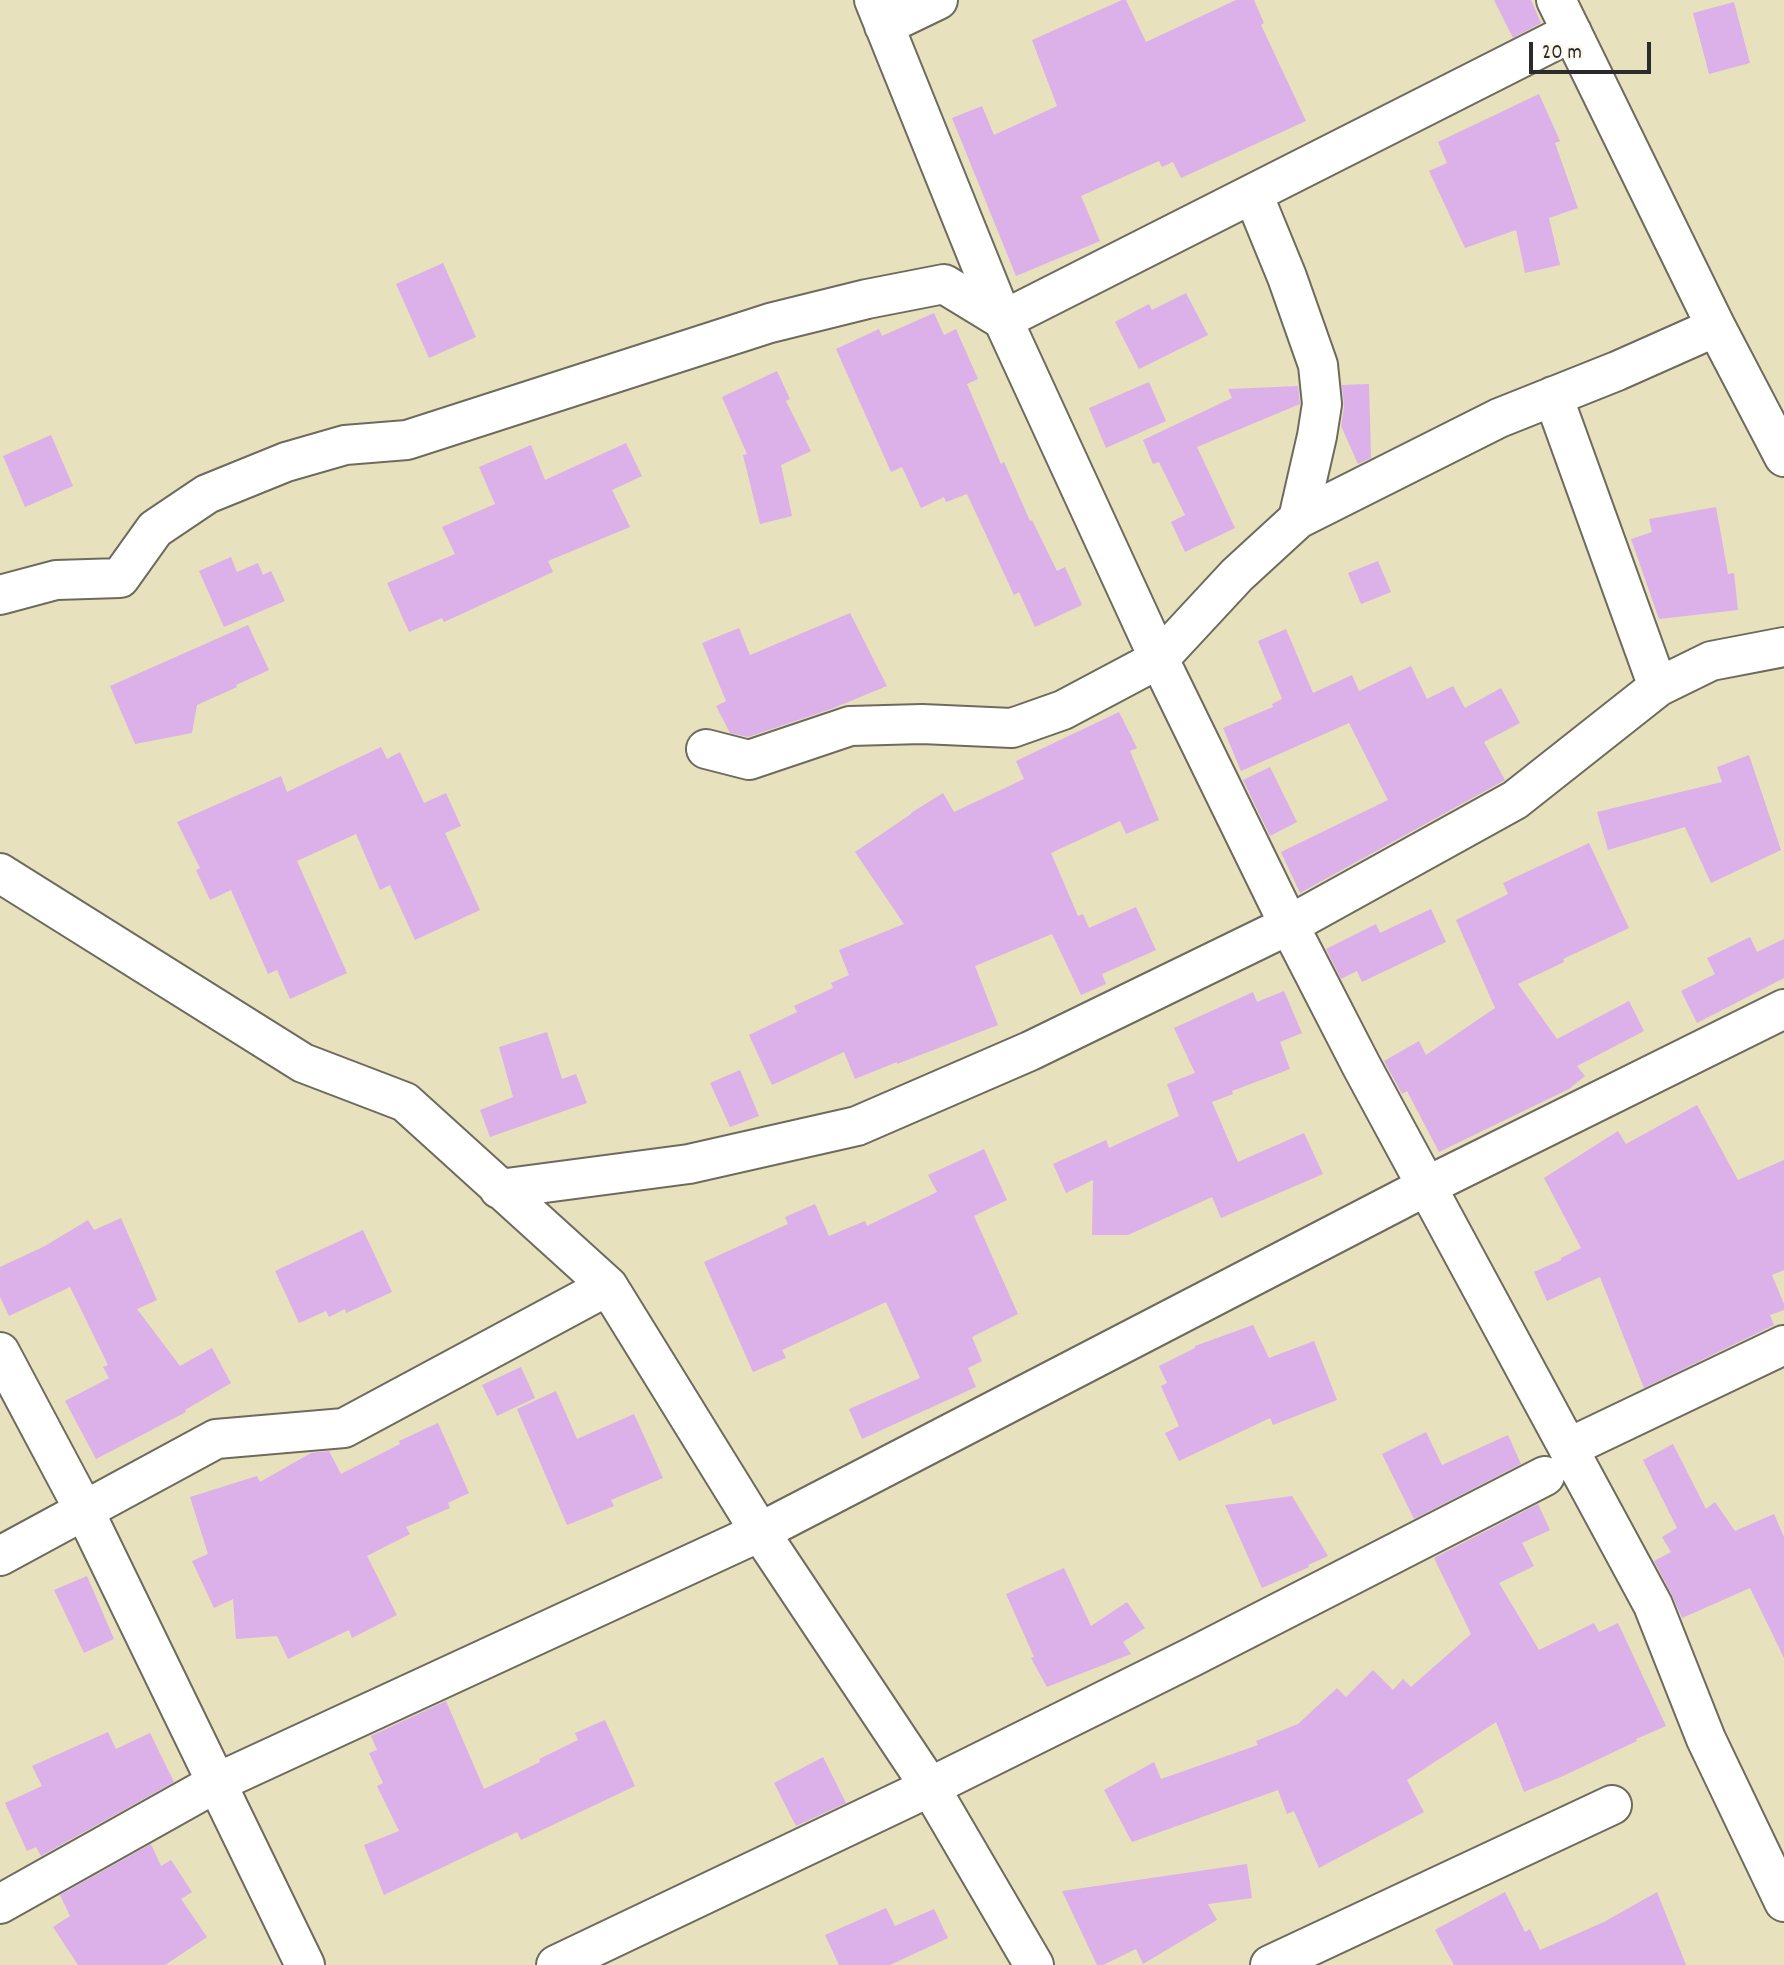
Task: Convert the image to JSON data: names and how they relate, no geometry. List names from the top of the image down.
{
  "scale_bar": "20 m"
}
